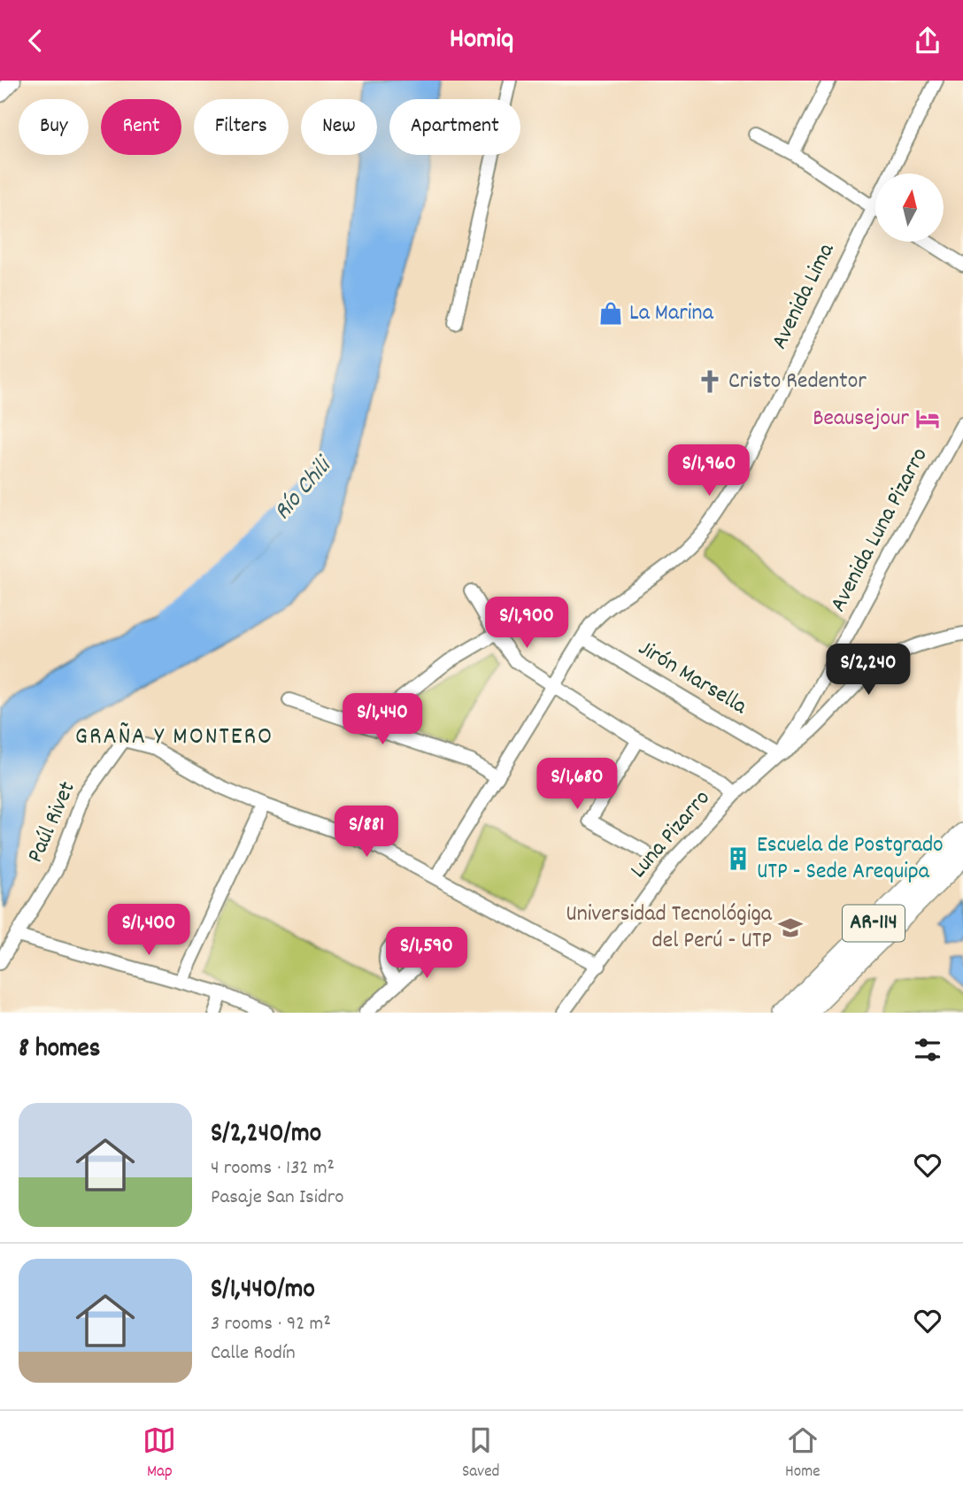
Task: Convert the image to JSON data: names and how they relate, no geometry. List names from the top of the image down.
{
  "streets": {
    "main road": ["AR-114"],
    "street": [
      "Avenida Lima",
      "Avenida Luna Pizarro",
      "Jirón Marsella",
      "Paúl Rivet",
      "Luna Pizarro"
    ]
  },
  "crossings": [
    ["Avenida Lima", "Jirón Marsella"],
    ["Avenida Lima", "Paúl Rivet"],
    ["Avenida Luna Pizarro", "Jirón Marsella"],
    ["Avenida Luna Pizarro", "Luna Pizarro"],
    ["Jirón Marsella", "Luna Pizarro"],
    ["Paúl Rivet", "Luna Pizarro"]
  ],
  "districts": ["GRAÑA Y MONTERO"],
  "water": ["Río Chili"],
  "places": {
    "shop": ["La Marina"],
    "church": ["Cristo Redentor"],
    "hotel": ["Beausejour"],
    "building": ["Escuela de Postgrado UTP - Sede Arequipa"],
    "school or university": ["Universidad Tecnológiga del Perú - UTP"]
  },
  "north": "top",
  "page": {
    "header": "Homiq",
    "chip": [
      "Buy",
      "Rent",
      "Filters",
      "New",
      "Apartment"
    ],
    "price": [
      "S/1,960",
      "S/1,900",
      "S/2,240",
      "S/1,440",
      "S/1,680",
      "S/881",
      "S/1,400",
      "S/1,590"
    ],
    "heading": "8 homes",
    "list": [
      {
        "name": "S/2,240/mo",
        "note": "4 rooms · 132 m² · Pasaje San Isidro"
      },
      {
        "name": "S/1,440/mo",
        "note": "3 rooms · 92 m² · Calle Rodín"
      }
    ],
    "tabs": ["Map", "Saved", "Home"]
  }
}
